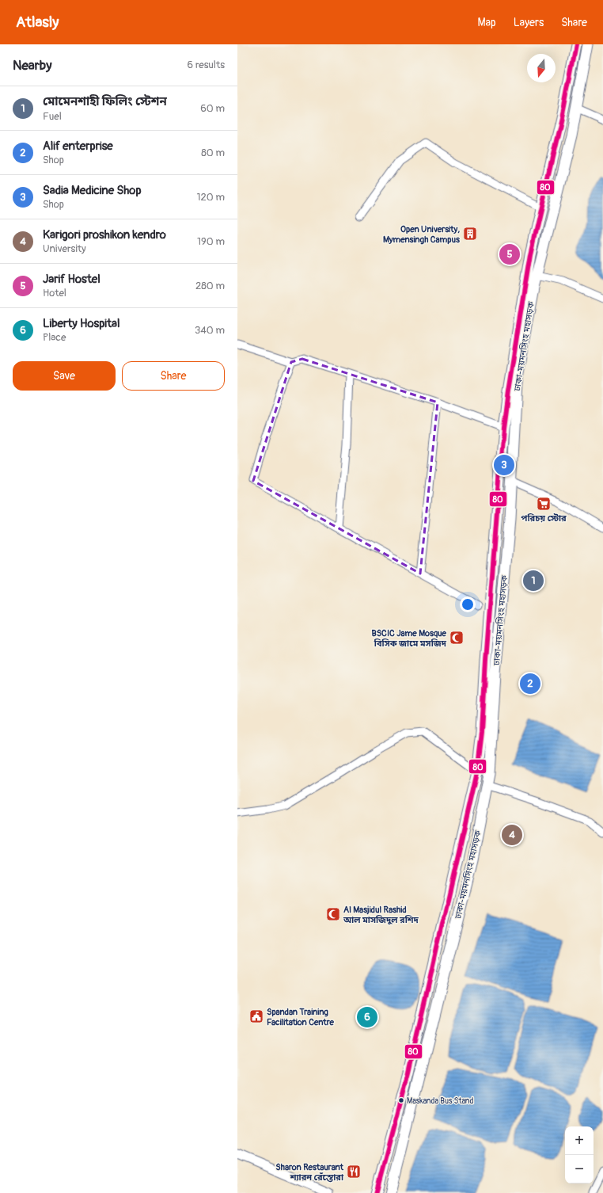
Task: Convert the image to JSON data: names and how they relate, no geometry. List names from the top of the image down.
{
  "streets": {
    "main road": ["ঢাকা-ময়মনসিংহ মহাসড়ক"]
  },
  "places": {
    "building": ["Open University, Mymensingh Campus"],
    "supermarket": ["পরিচয় স্টোর"],
    "mosque": ["BSCIC Jame Mosque বিসিক জামে মসজিদ", "Al Masjidul Rashid আল মাসজিদুল রশিদ"],
    "public building": ["Spandan Training Facilitation Centre"],
    "other": ["Maskanda Bus Stand"],
    "restaurant": ["Sharon Restaurant শ্যারন রেঁস্তোরা"]
  },
  "lines": ["transit line 80"],
  "north": "bottom",
  "page": {
    "header": "Atlasly",
    "nav": ["Map", "Layers", "Share"],
    "heading": ["Nearby", "6 results"],
    "list": [
      {
        "mark": "1",
        "name": "মোমেনশাহী ফিলিং স্টেশন",
        "note": "Fuel",
        "value": "60 m"
      },
      {
        "mark": "2",
        "name": "Alif enterprise",
        "note": "Shop",
        "value": "80 m"
      },
      {
        "mark": "3",
        "name": "Sadia Medicine Shop",
        "note": "Shop",
        "value": "120 m"
      },
      {
        "mark": "4",
        "name": "Karigori proshikon kendro",
        "note": "University",
        "value": "190 m"
      },
      {
        "mark": "5",
        "name": "Jarif Hostel",
        "note": "Hotel",
        "value": "280 m"
      },
      {
        "mark": "6",
        "name": "Liberty Hospital",
        "note": "Place",
        "value": "340 m"
      }
    ],
    "pins": [
      "5",
      "3",
      "1",
      "2",
      "4",
      "6"
    ],
    "buttons": ["Save", "Share"],
    "map_buttons": ["+", "−"]
  }
}
